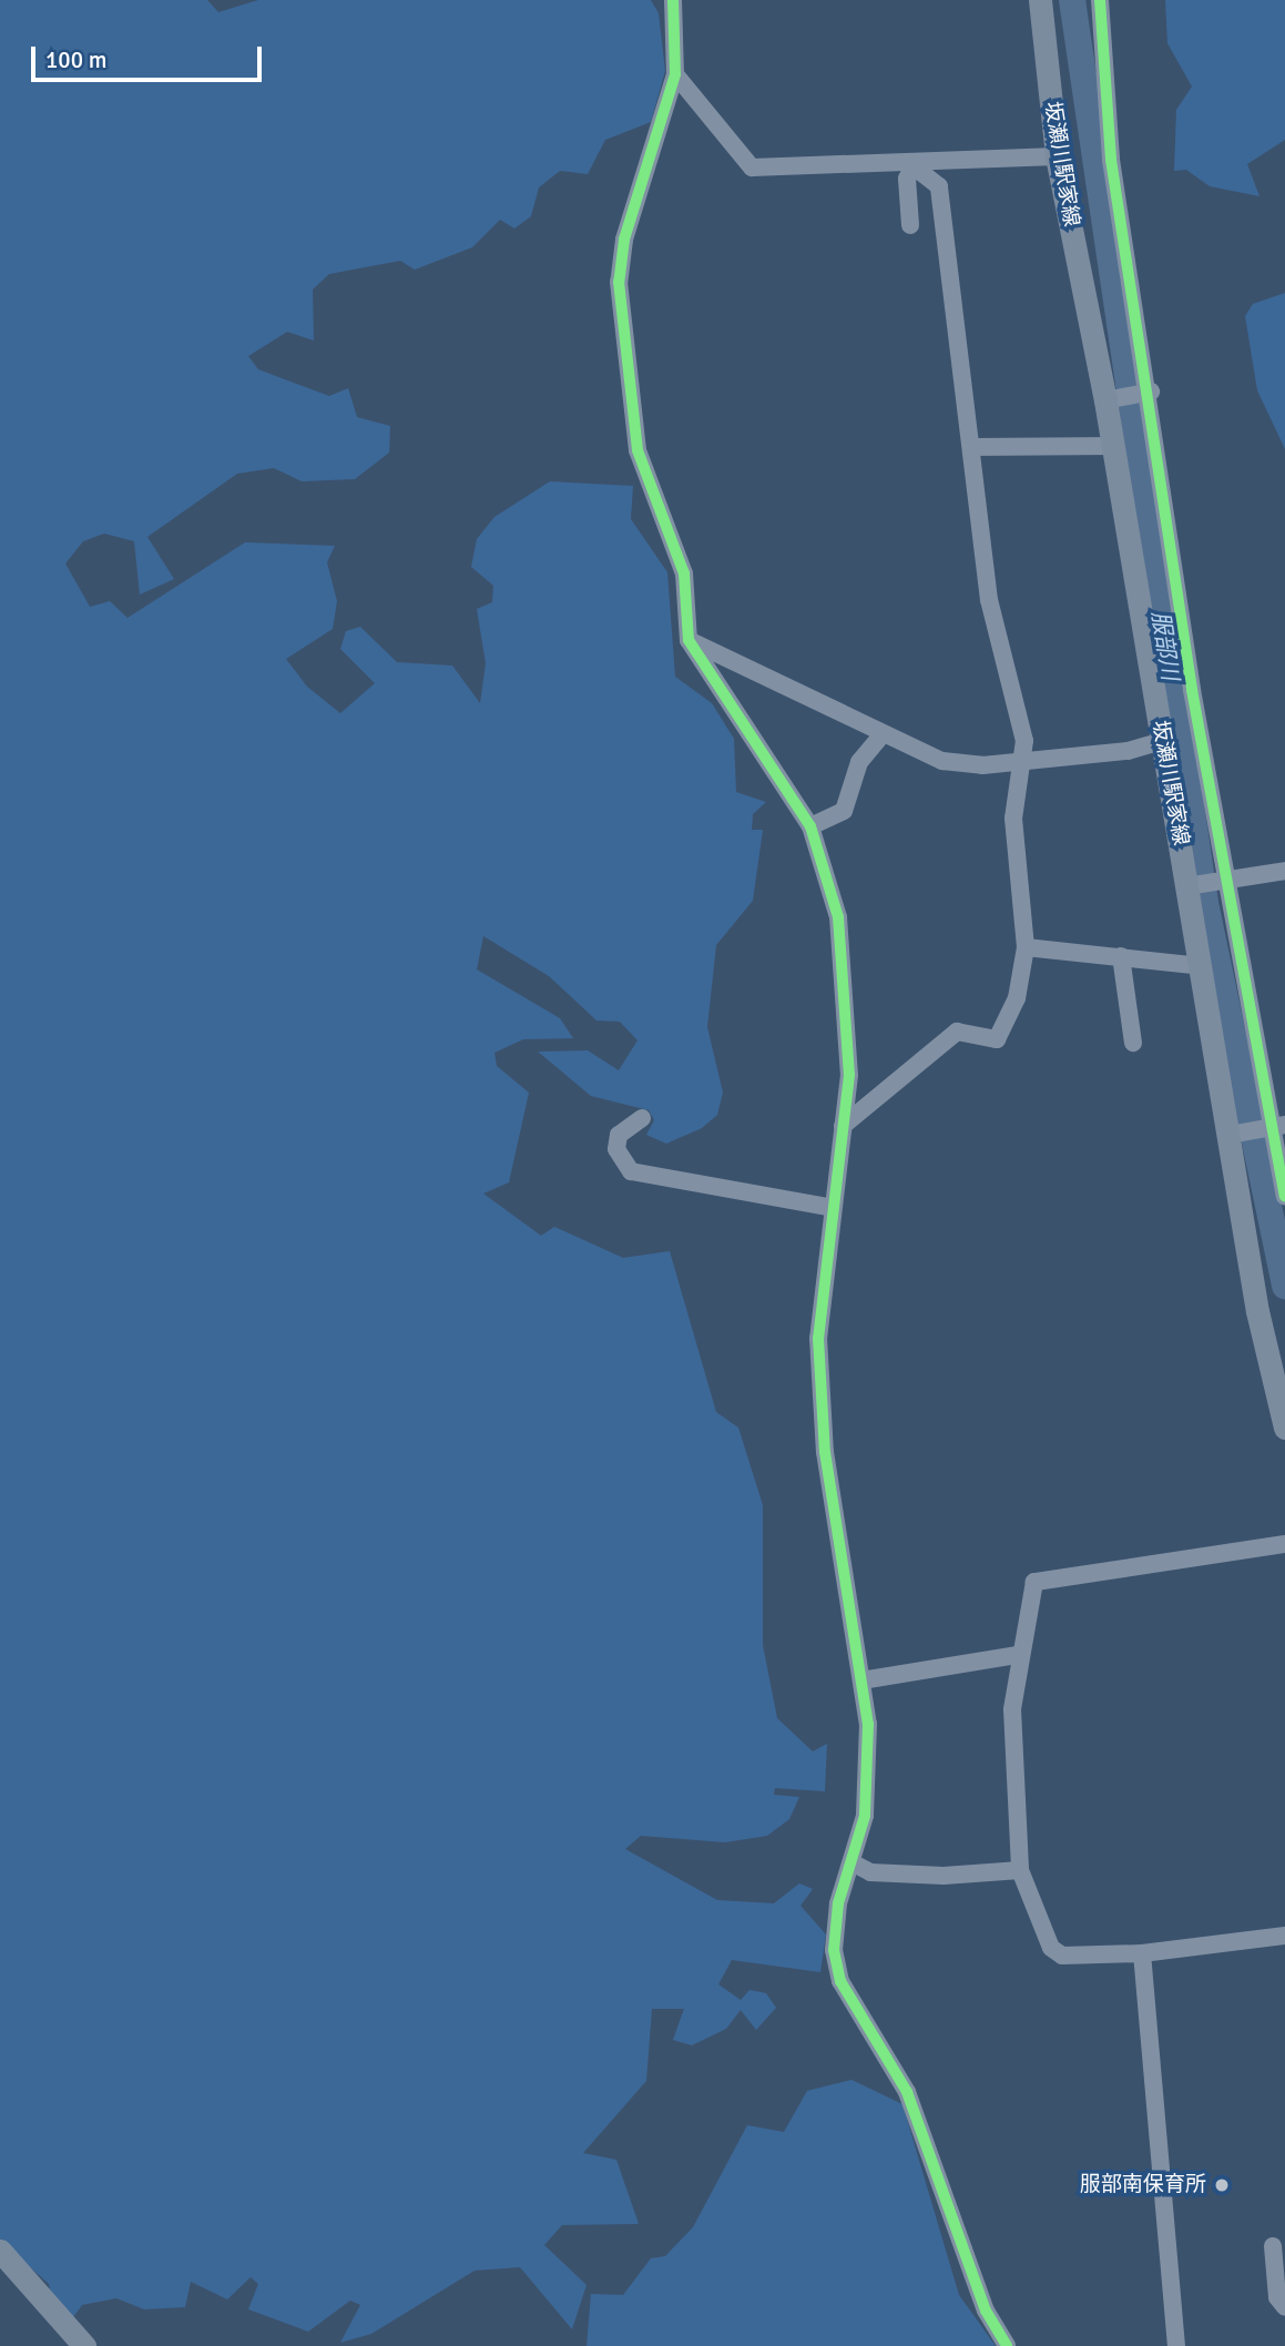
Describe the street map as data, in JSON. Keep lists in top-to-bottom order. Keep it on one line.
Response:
{"streets":{"main road":["坂瀬川駅家線"]},"water":["服部川"],"places":["服部南保育所"],"scale_bar":"100 m"}
